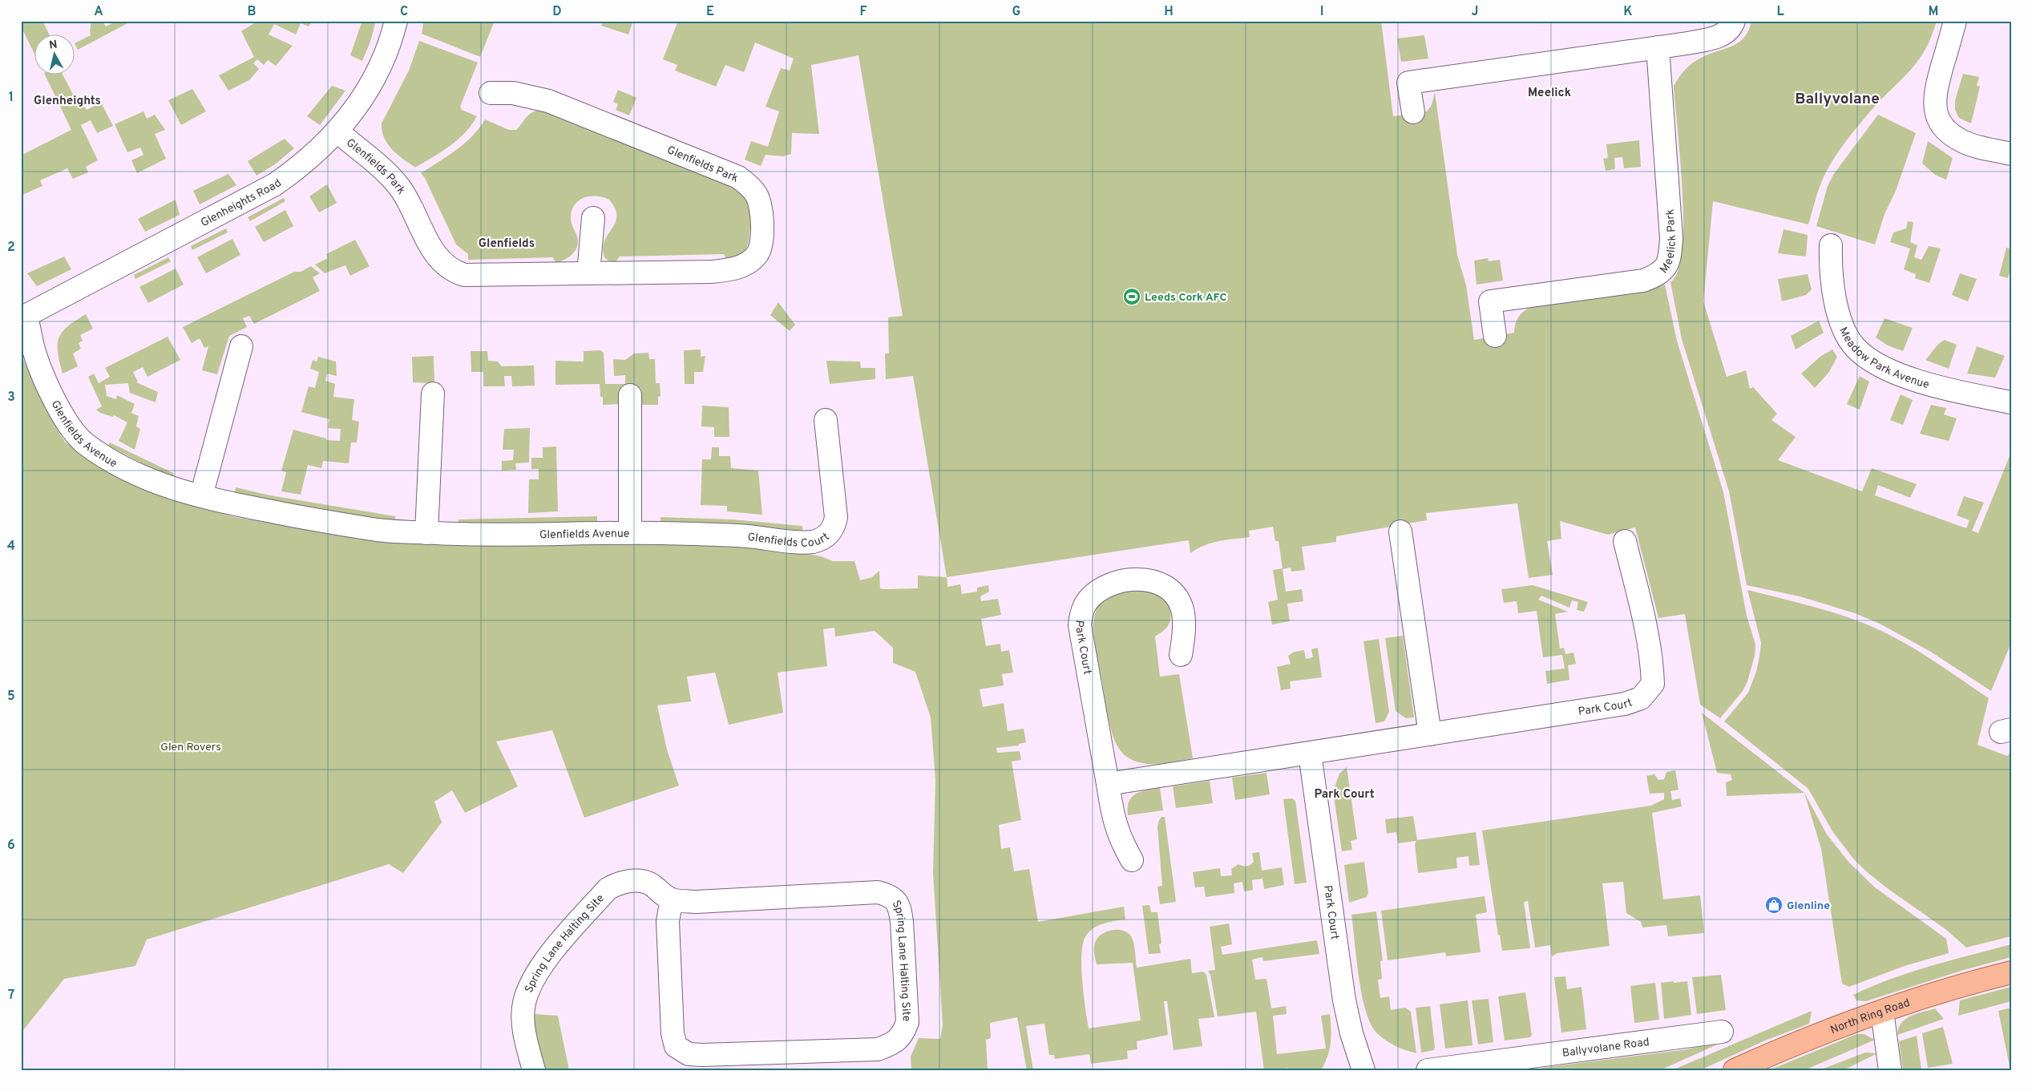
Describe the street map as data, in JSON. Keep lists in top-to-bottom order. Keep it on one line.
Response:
{"streets":{"main road":["North Ring Road"],"street":["Glenfields Park","Glenheights Road","Meelick Park","Meadow Park Avenue","Glenfields Avenue","Glenfields Court","Park Court","Spring Lane Halting Site","Ballyvolane Road"]},"crossings":[["Glenfields Park","Glenheights Road"],["Glenheights Road","Glenfields Avenue"],["Glenfields Avenue","Glenfields Court"]],"districts":["Meelick","Ballyvolane","Glenheights","Glenfields","Park Court"],"parks":["Glen Rovers"],"places":{"sports":["Leeds Cork AFC"],"shop":["Glenline"]},"north":"top","grid":{"columns":["A","B","C","D","E","F","G","H","I","J","K","L","M"],"rows":["1","2","3","4","5","6","7"]}}
